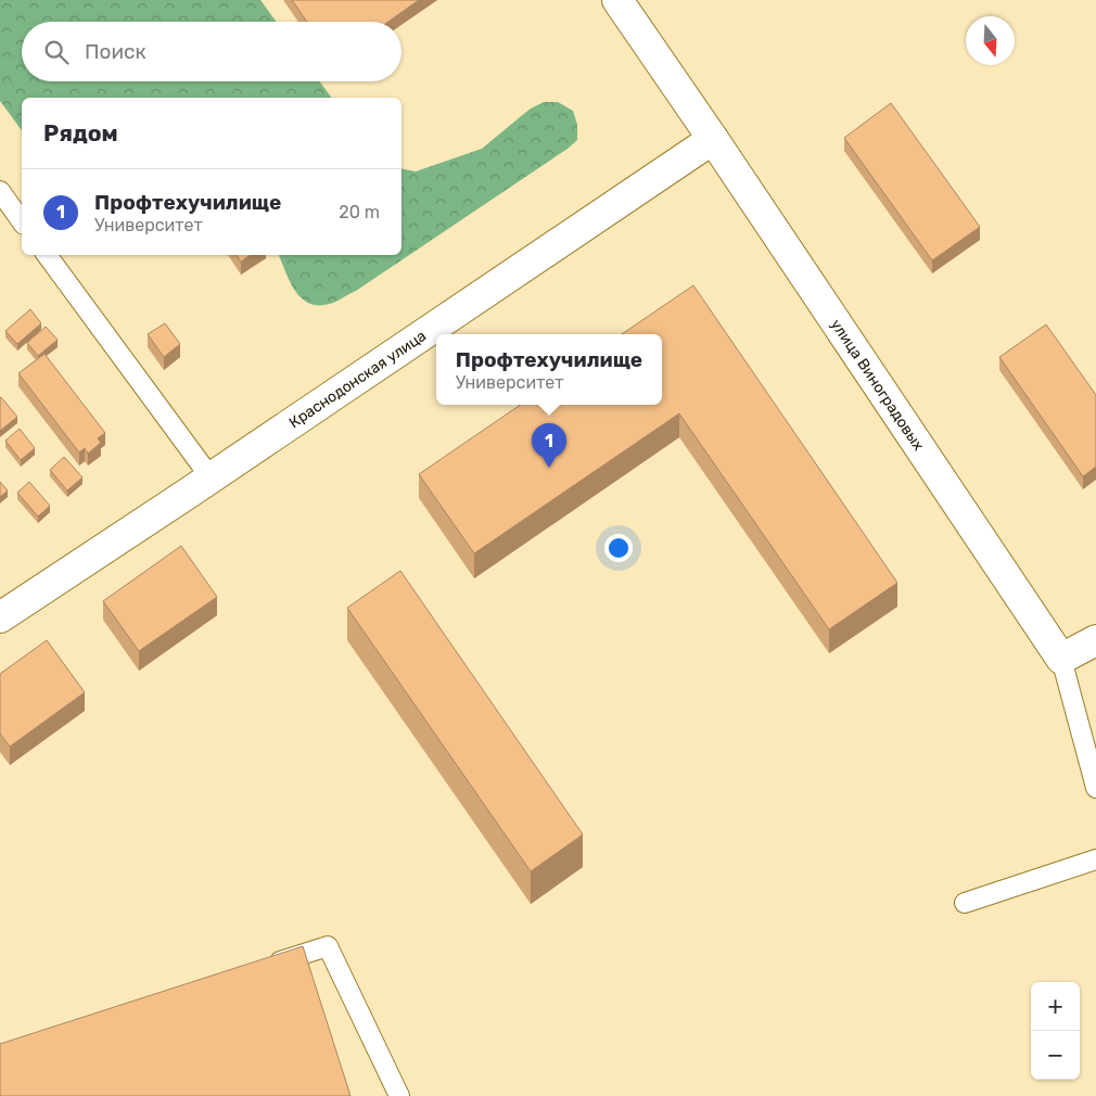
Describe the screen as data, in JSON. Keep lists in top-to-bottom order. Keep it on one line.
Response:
{"streets":{"street":["Краснодонская улица","улица Виноградовых"]},"crossings":[["Краснодонская улица","улица Виноградовых"]],"north":"bottom","page":{"search":"Поиск","heading":"Рядом","list":[{"mark":"1","name":"Профтехучилище","note":"Университет","value":"20 m"}],"popup":["Профтехучилище","Университет"],"pins":"1","map_buttons":["+","−"]}}
